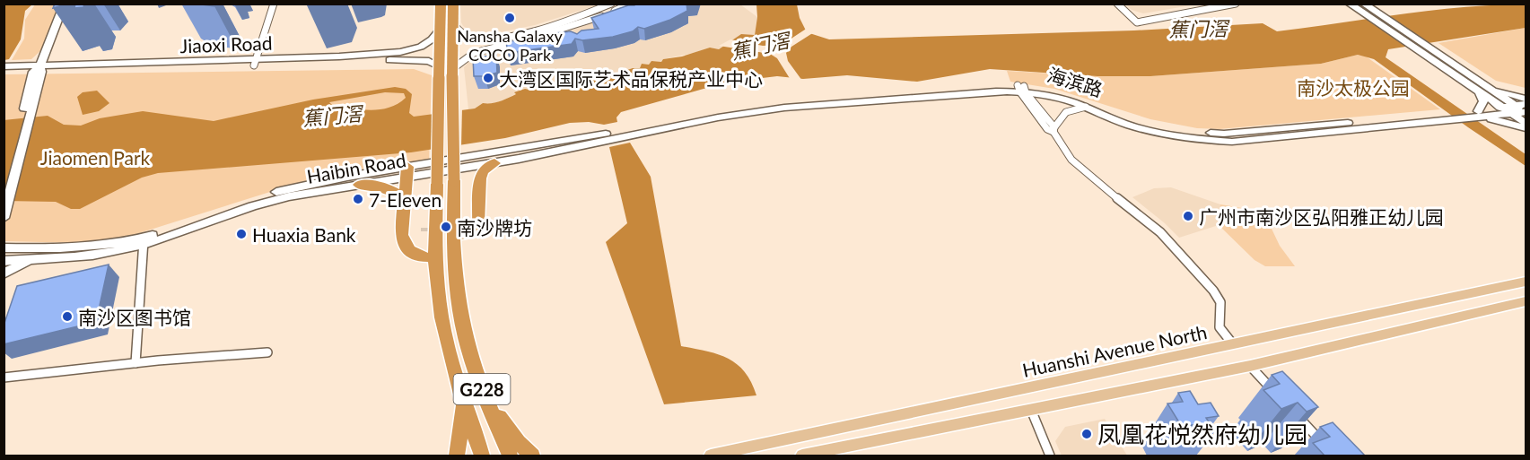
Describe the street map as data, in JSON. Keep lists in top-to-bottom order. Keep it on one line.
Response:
{"streets":{"highway":["G228"],"main road":["Huanshi Avenue North"],"street":["Jiaoxi Road","海滨路","Haibin Road"]},"crossings":[["海滨路","Haibin Road"]],"water":["蕉门滘"],"parks":["南沙太极公园","Jiaomen Park"],"places":["Nansha Galaxy COCO Park","大湾区国际艺术品保税产业中心","7-Eleven","广州市南沙区弘阳雅正幼儿园","南沙牌坊","Huaxia Bank","南沙区图书馆","凤凰花悦然府幼儿园"]}
